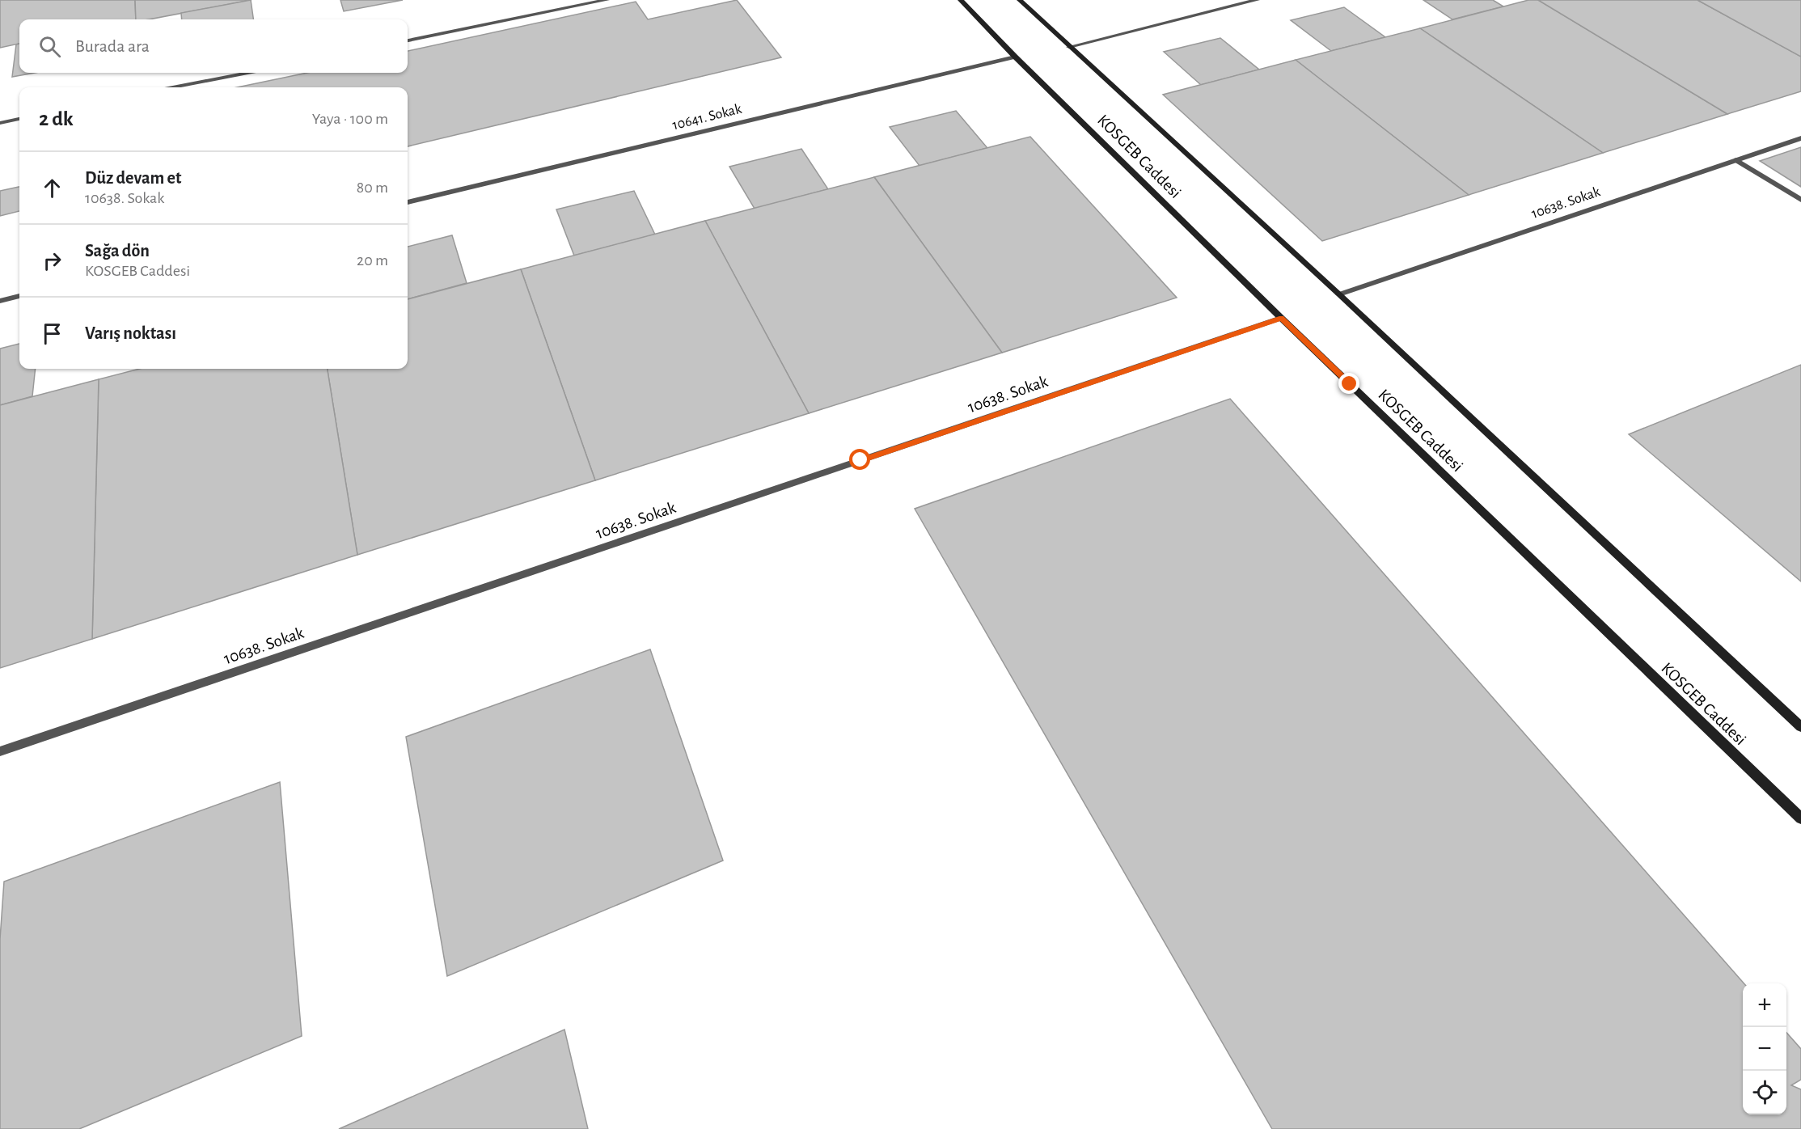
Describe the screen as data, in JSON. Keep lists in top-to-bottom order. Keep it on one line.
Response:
{"streets":{"main road":["KOSGEB Caddesi"],"street":["10641. Sokak","10638. Sokak"]},"crossings":[["10641. Sokak","KOSGEB Caddesi"],["KOSGEB Caddesi","10638. Sokak"]],"page":{"search":"Burada ara","heading":["2 dk","Yaya · 100 m"],"list":[["Düz devam et","10638. Sokak","80 m"],["Sağa dön","KOSGEB Caddesi","20 m"],"Varış noktası"],"map_buttons":["+","−"]}}
